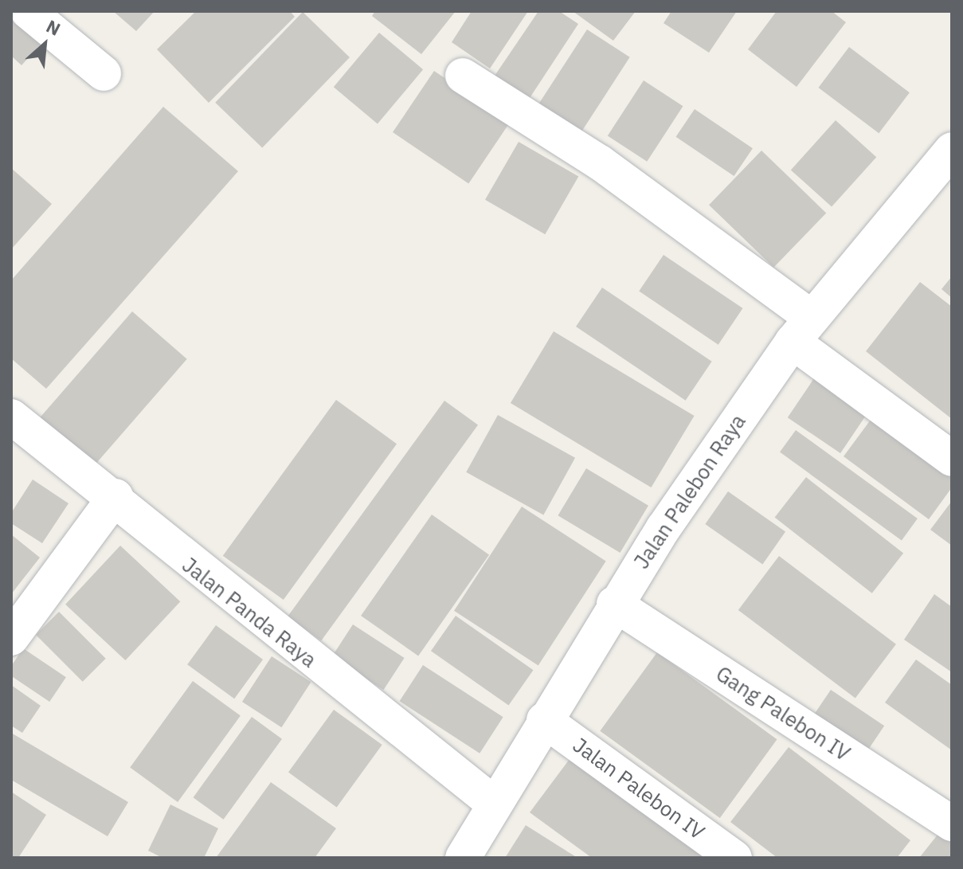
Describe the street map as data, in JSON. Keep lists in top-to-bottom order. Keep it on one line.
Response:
{"streets":{"street":["Jalan Palebon Raya","Jalan Panda Raya","Gang Palebon IV","Jalan Palebon IV"]},"crossings":[["Jalan Palebon Raya","Jalan Panda Raya"],["Jalan Palebon Raya","Gang Palebon IV"],["Jalan Palebon Raya","Jalan Palebon IV"]],"north":"top right"}
